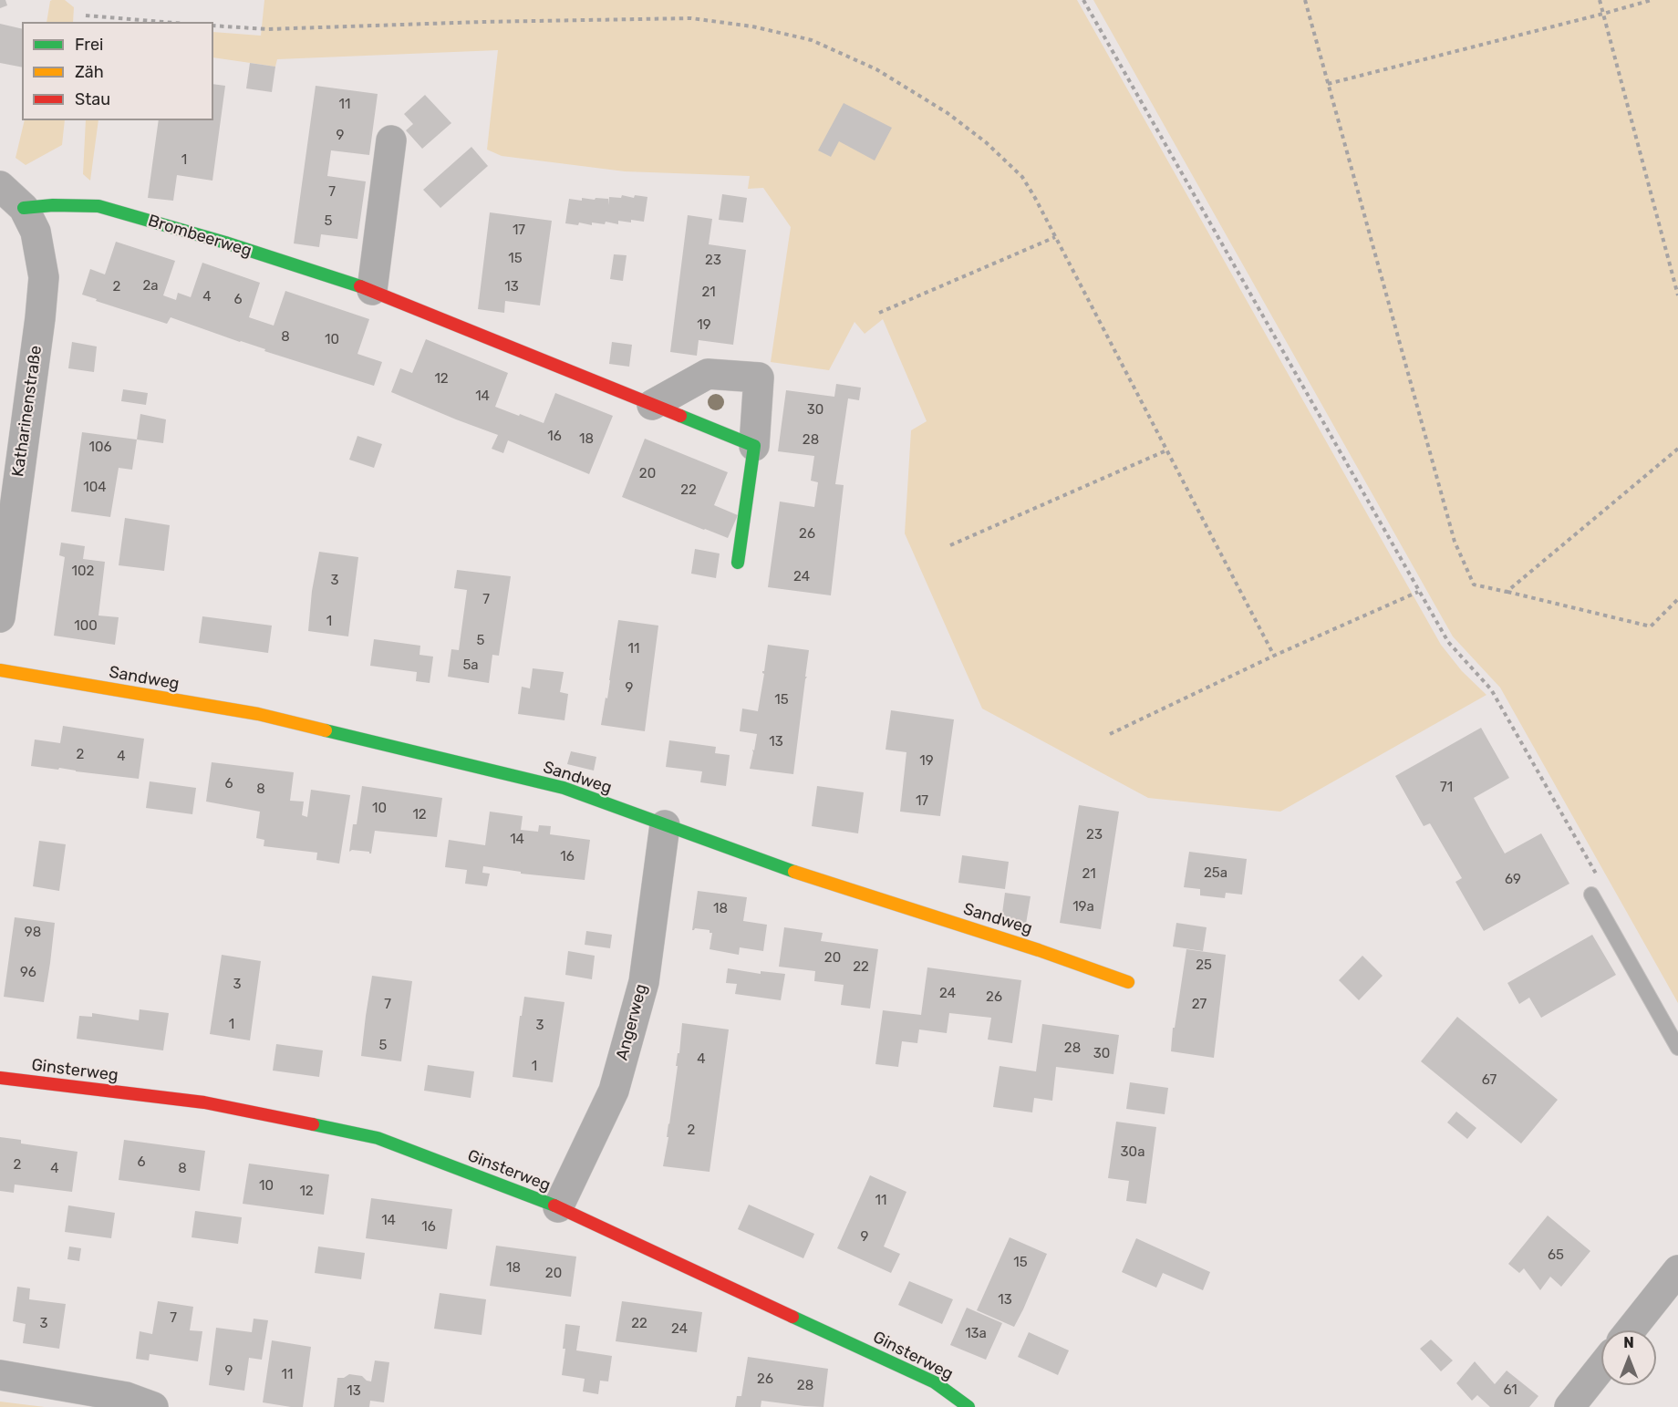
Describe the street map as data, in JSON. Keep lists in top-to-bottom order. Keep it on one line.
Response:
{"streets":{"street":["Brombeerweg","Katharinenstraße","Sandweg","Angerweg","Ginsterweg"]},"crossings":[["Brombeerweg","Katharinenstraße"],["Sandweg","Angerweg"],["Angerweg","Ginsterweg"]],"house_numbers":["11","9","1","7","5","17","15","23","2a","2","13","21","4","6","19","8","10","12","14","30","16","18","28","106","20","104","22","26","102","24","3","7","1","100","5","11","5a","9","15","13","2","4","19","6","71","8","17","10","12","23","14","16","25a","21","69","19a","18","98","20","25","22","96","3","24","26","7","27","1","3","5","28","30","4","1","67","2","30a","6","2","4","8","10","12","11","14","16","9","65","15","18","20","13","7","3","22","24","13a","9","11","26","28","61","13"],"legend":["Frei","Zäh","Stau"],"north":"top"}
